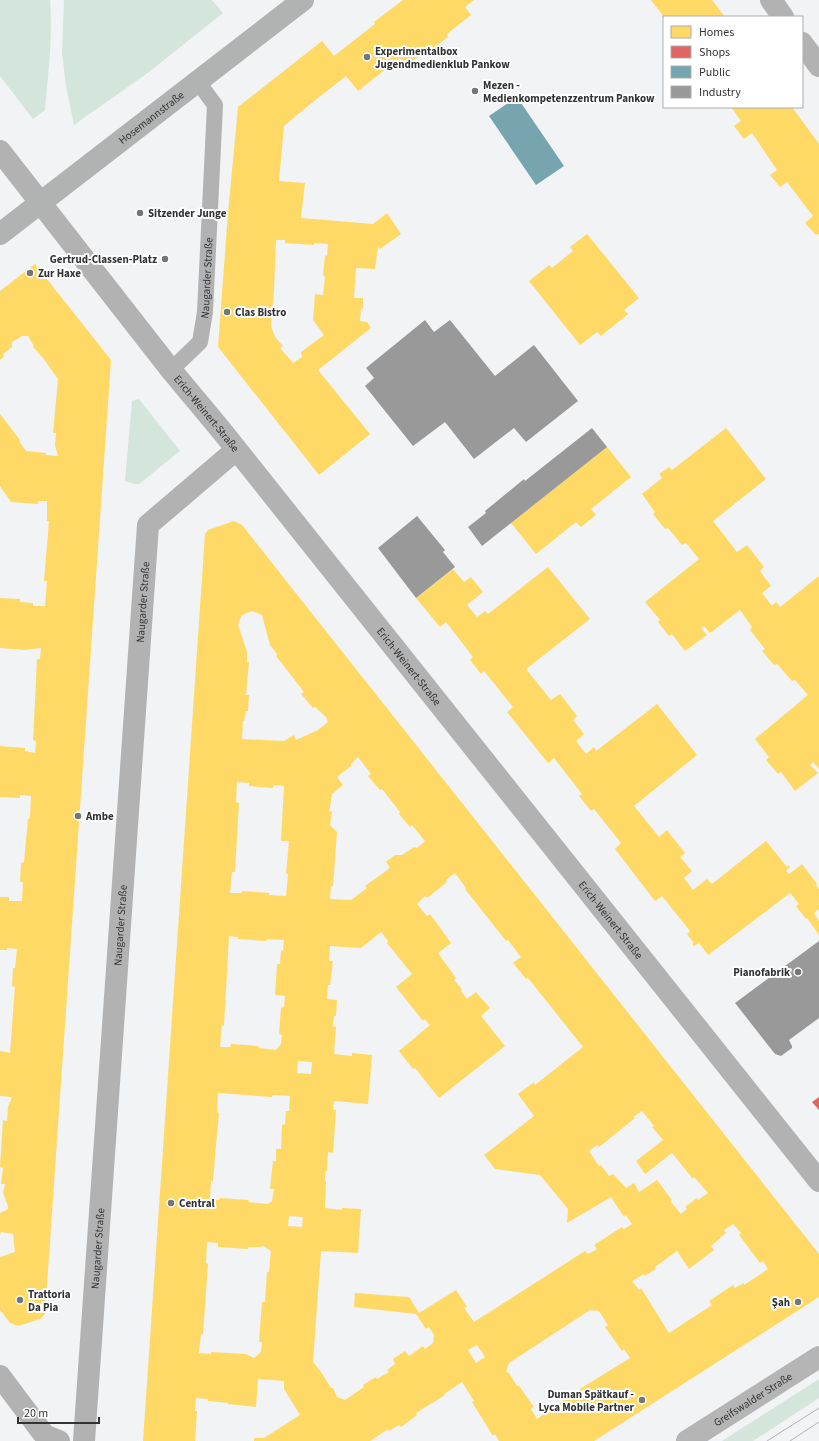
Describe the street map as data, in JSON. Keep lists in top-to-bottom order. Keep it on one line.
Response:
{"streets":{"main road":["Greifswalder Straße"],"street":["Hosemannstraße","Naugarder Straße","Erich-Weinert-Straße"]},"crossings":[["Hosemannstraße","Naugarder Straße"],["Hosemannstraße","Erich-Weinert-Straße"],["Naugarder Straße","Erich-Weinert-Straße"]],"places":["Experimentalbox Jugendmedienklub Pankow","Mezen - Medienkompetenzzentrum Pankow","Sitzender Junge","Gertrud-Classen-Platz","Zur Haxe","Clas Bistro","Ambe","Pianofabrik","Central","Trattoria Da Pia","Şah","Duman Spätkauf - Lyca Mobile Partner"],"legend":["Homes","Shops","Public","Industry"],"scale_bar":"20 m"}
